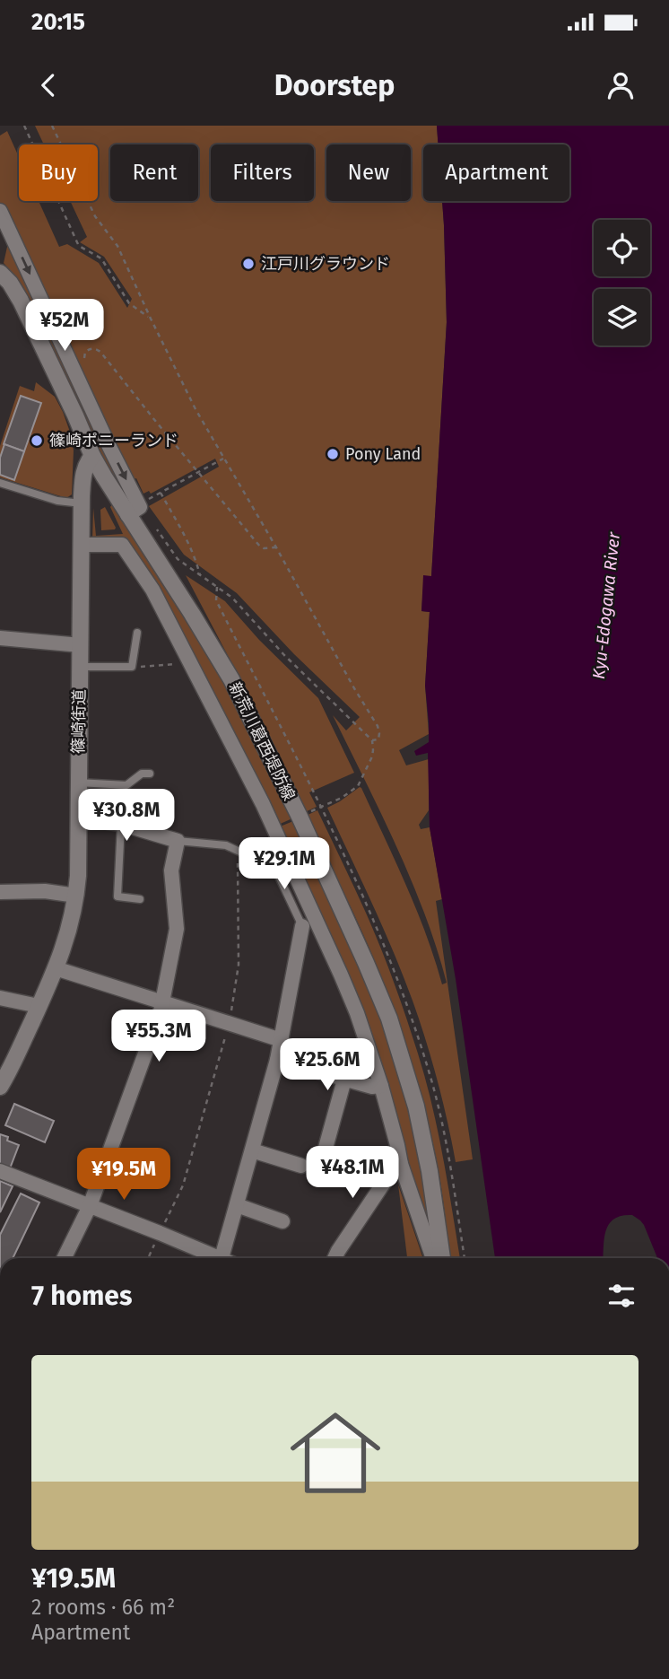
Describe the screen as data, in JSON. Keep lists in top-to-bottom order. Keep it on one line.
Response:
{"streets":{"main road":["篠崎街道","新荒川葛西堤防線"]},"crossings":[["篠崎街道","新荒川葛西堤防線"]],"water":["Kyu-Edogawa River"],"places":["江戸川グラウンド","篠崎ポニーランド","Pony Land"],"page":{"status":"20:15","header":"Doorstep","chip":["Buy","Rent","Filters","New","Apartment"],"price":["¥52M","¥30.8M","¥29.1M","¥55.3M","¥25.6M","¥48.1M","¥19.5M"],"heading":"7 homes","list":[{"name":"¥19.5M","note":"2 rooms · 66 m² · Apartment"}]}}
